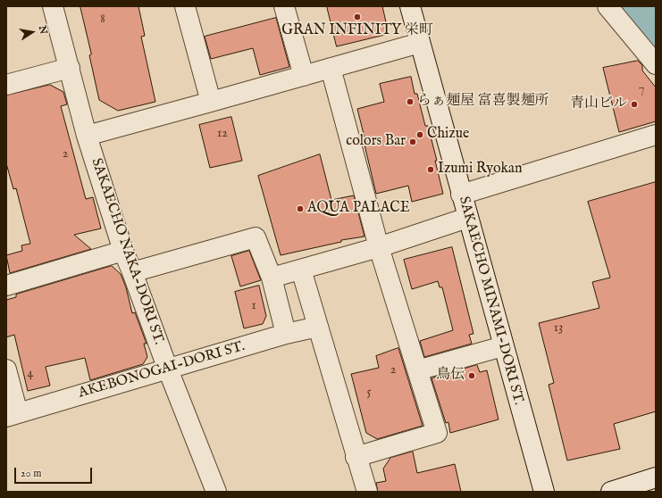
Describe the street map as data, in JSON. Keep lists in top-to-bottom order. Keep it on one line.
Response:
{"streets":{"street":["SAKAECHO NAKA-DORI ST.","SAKAECHO MINAMI-DORI ST.","AKEBONOGAI-DORI ST."]},"crossings":[["SAKAECHO NAKA-DORI ST.","AKEBONOGAI-DORI ST."]],"places":["GRAN INFINITY 栄町","らぁ麺屋 富喜製麺所","青山ビル","Chizue","colors Bar","Izumi Ryokan","AQUA PALACE","鳥伝"],"house_numbers":["8","7","12","2","1","13","2","4","5"],"scale_bar":"20 m","north":"right"}
